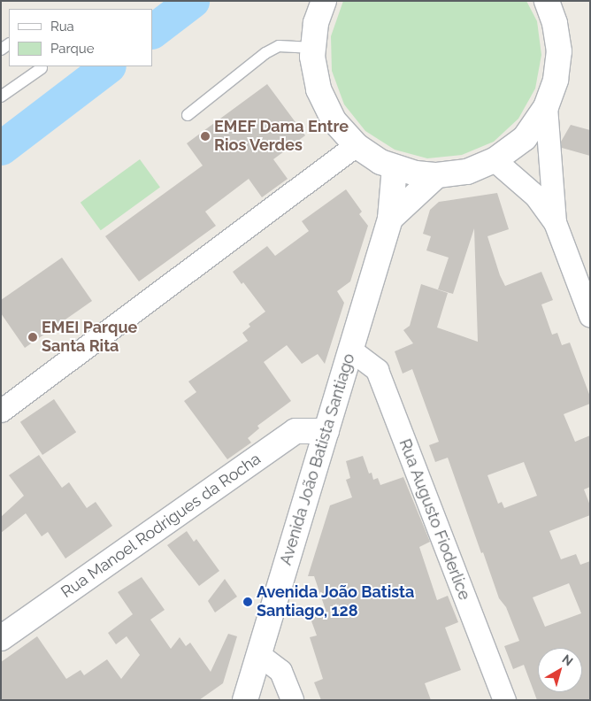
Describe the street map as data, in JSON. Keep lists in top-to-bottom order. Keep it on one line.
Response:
{"streets":{"street":["Avenida João Batista Santiago","Rua Augusto Fioderlice","Rua Manoel Rodrigues da Rocha"]},"crossings":[["Avenida João Batista Santiago","Rua Augusto Fioderlice"],["Avenida João Batista Santiago","Rua Manoel Rodrigues da Rocha"]],"places":["EMEF Dama Entre Rios Verdes","EMEI Parque Santa Rita","Avenida João Batista Santiago, 128"],"legend":["Rua","Parque"],"north":"top right"}
